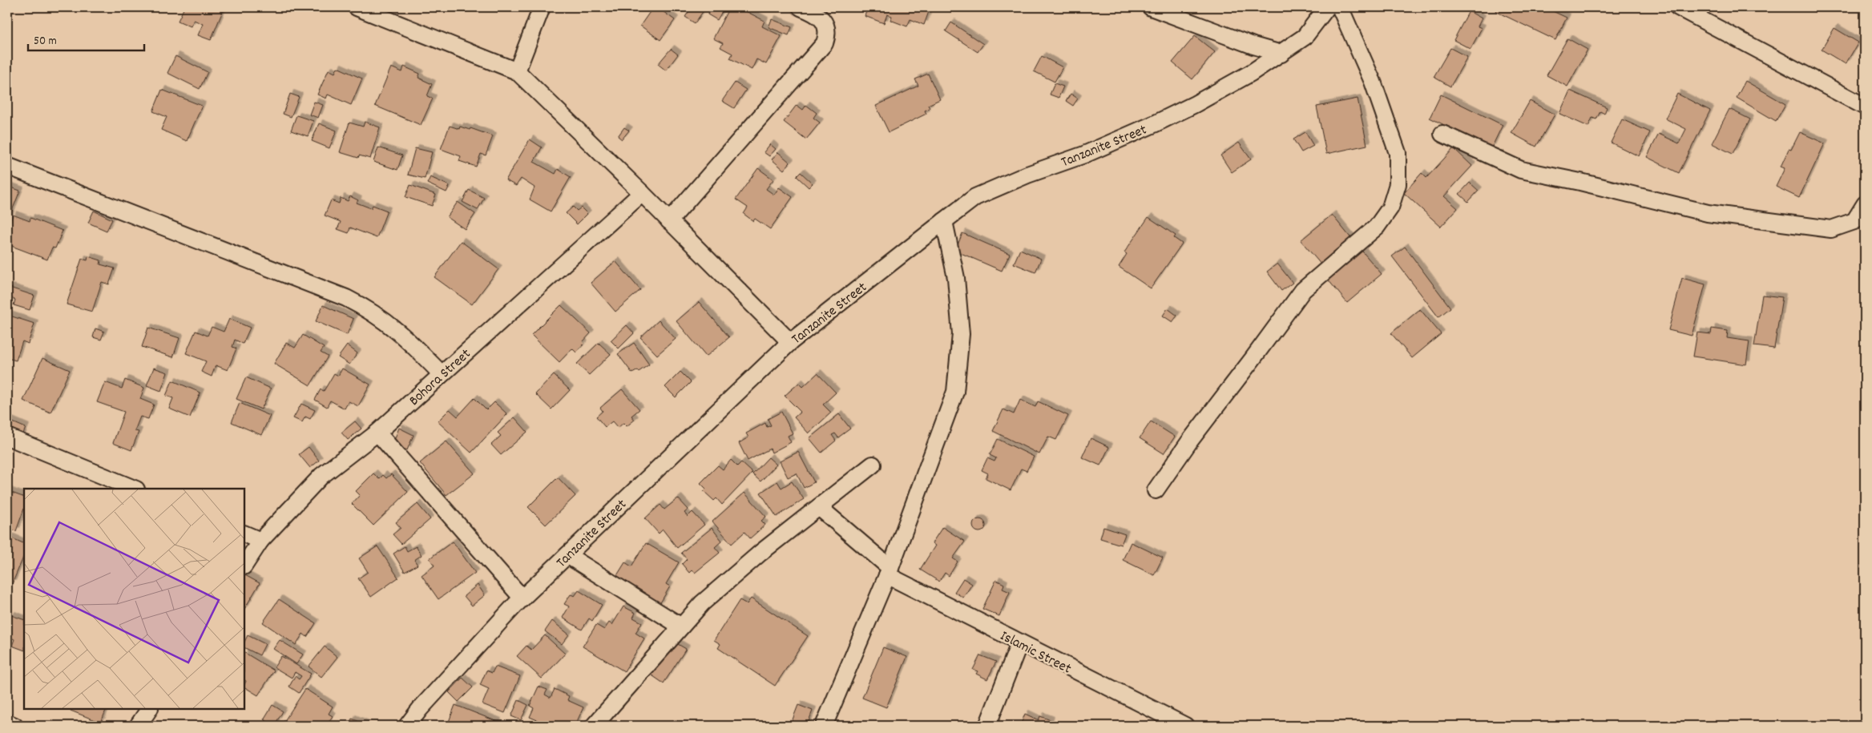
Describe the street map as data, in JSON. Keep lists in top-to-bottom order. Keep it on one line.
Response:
{"streets":{"street":["Tanzanite Street","Bohora Street","Islamic Street"]},"scale_bar":"50 m"}
